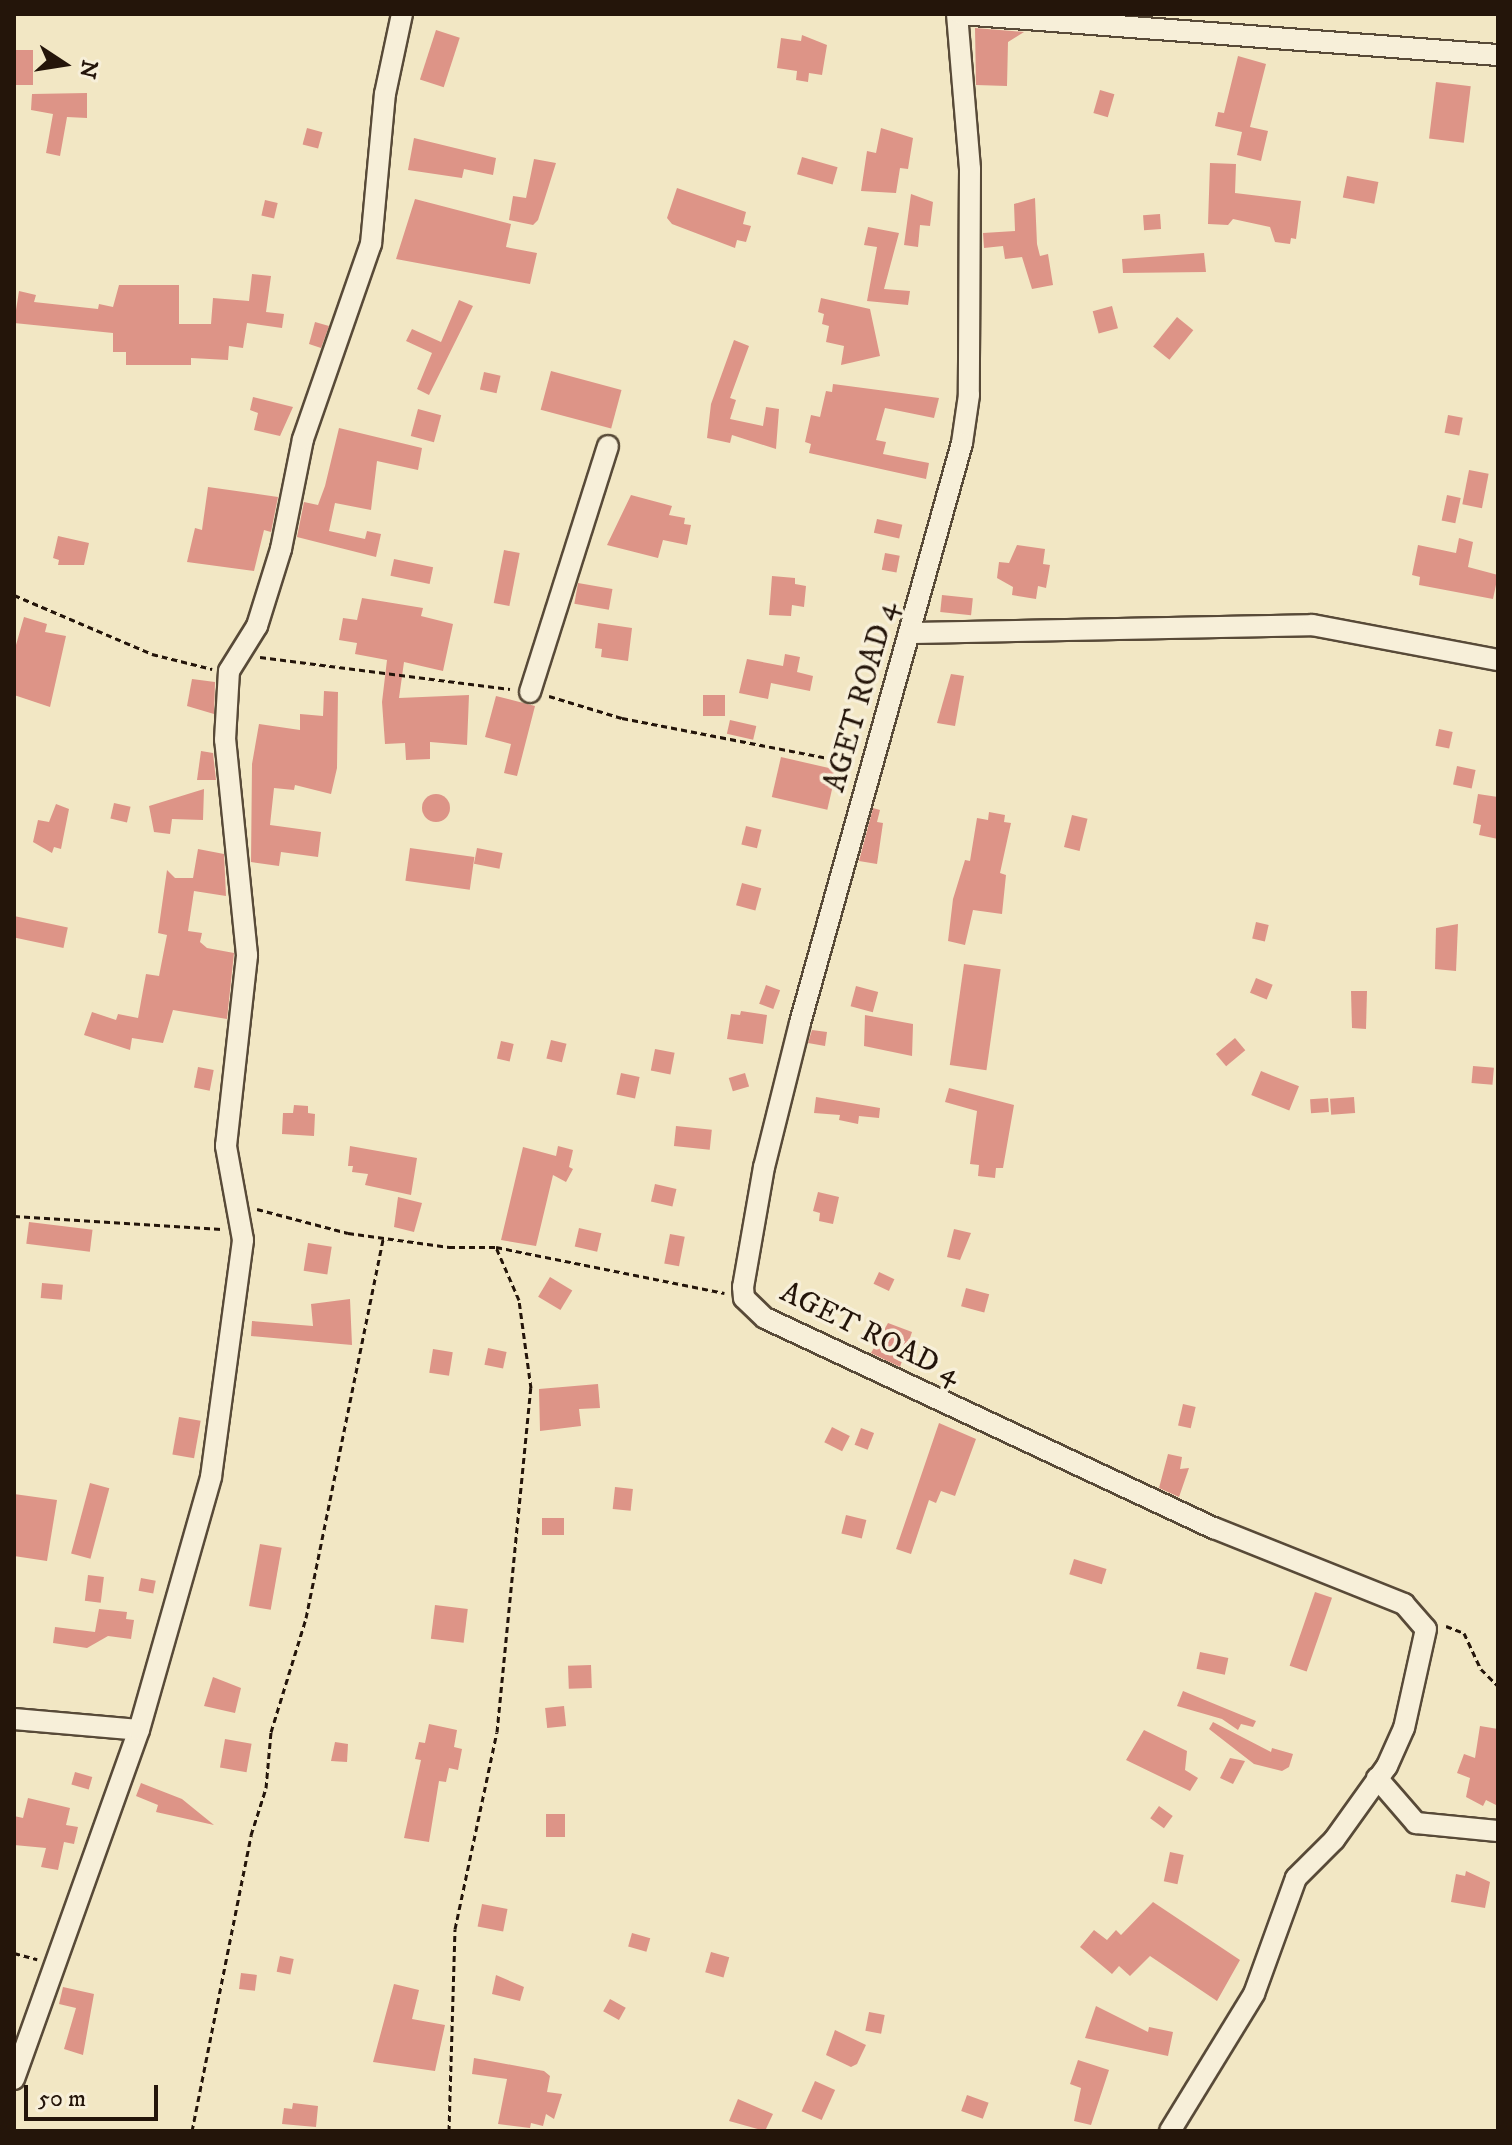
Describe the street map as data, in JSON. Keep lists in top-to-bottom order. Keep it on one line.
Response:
{"streets":{"street":["AGET ROAD 4"]},"scale_bar":"50 m","north":"right"}
